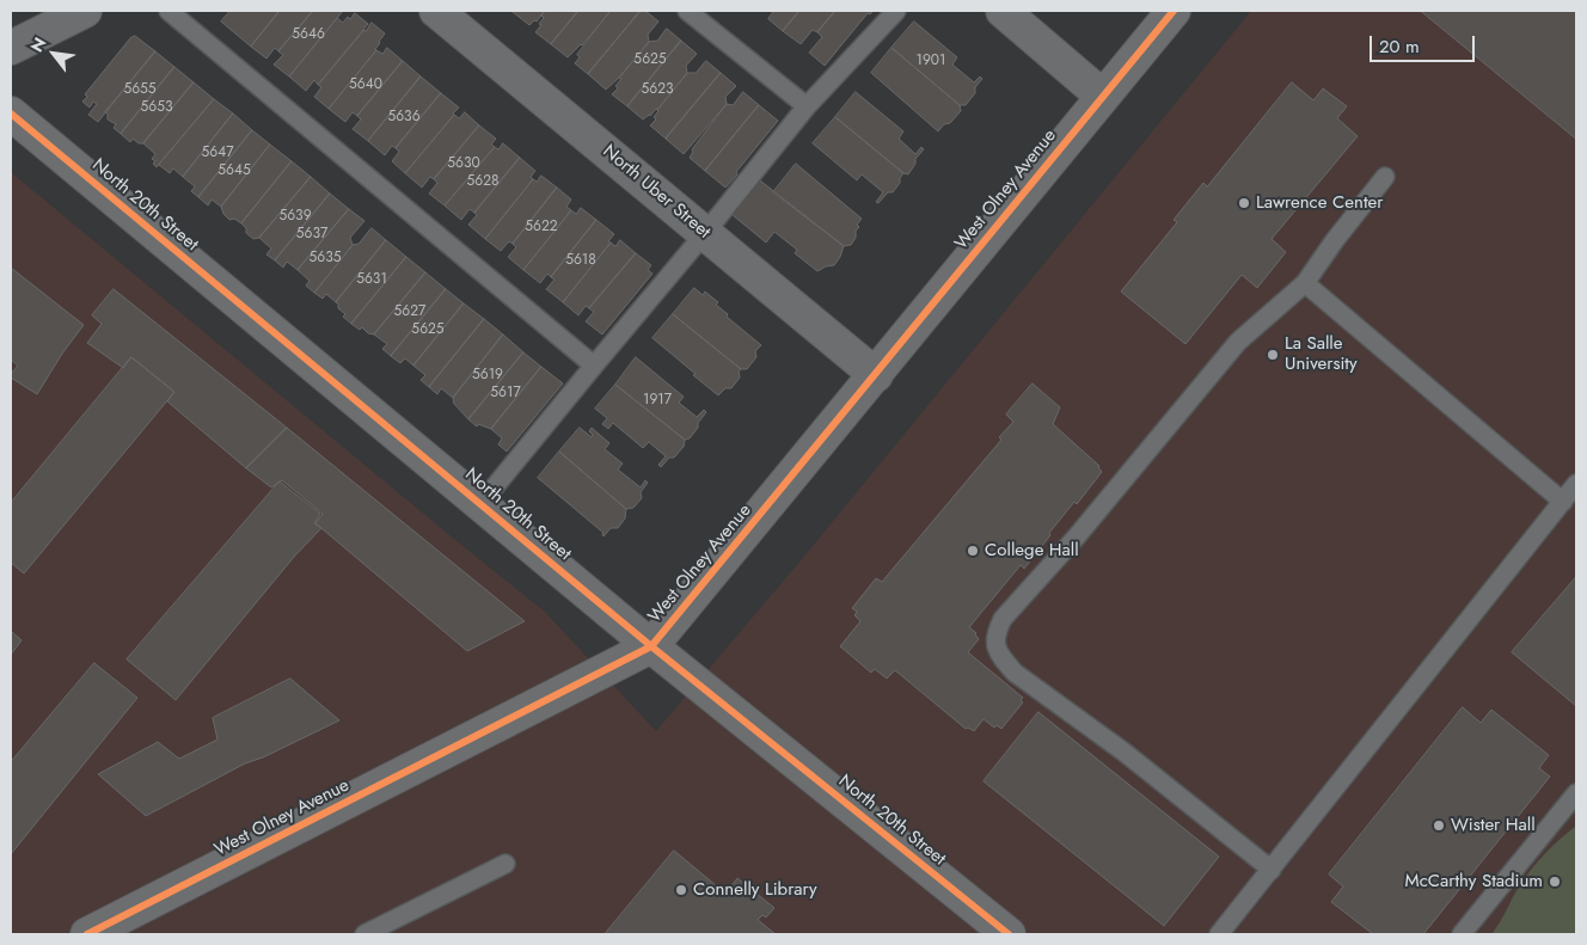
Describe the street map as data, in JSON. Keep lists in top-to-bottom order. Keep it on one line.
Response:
{"streets":{"street":["West Olney Avenue","North Uber Street","North 20th Street"]},"crossings":[["West Olney Avenue","North Uber Street"],["West Olney Avenue","North 20th Street"]],"places":["Lawrence Center","La Salle University","College Hall","Wister Hall","McCarthy Stadium","Connelly Library"],"house_numbers":["5646","5625","1901","5640","5655","5623","5653","5636","5647","5630","5645","5628","5639","5622","5637","5635","5618","5631","5627","5625","5619","5617","1917"],"scale_bar":"20 m","north":"top left"}
